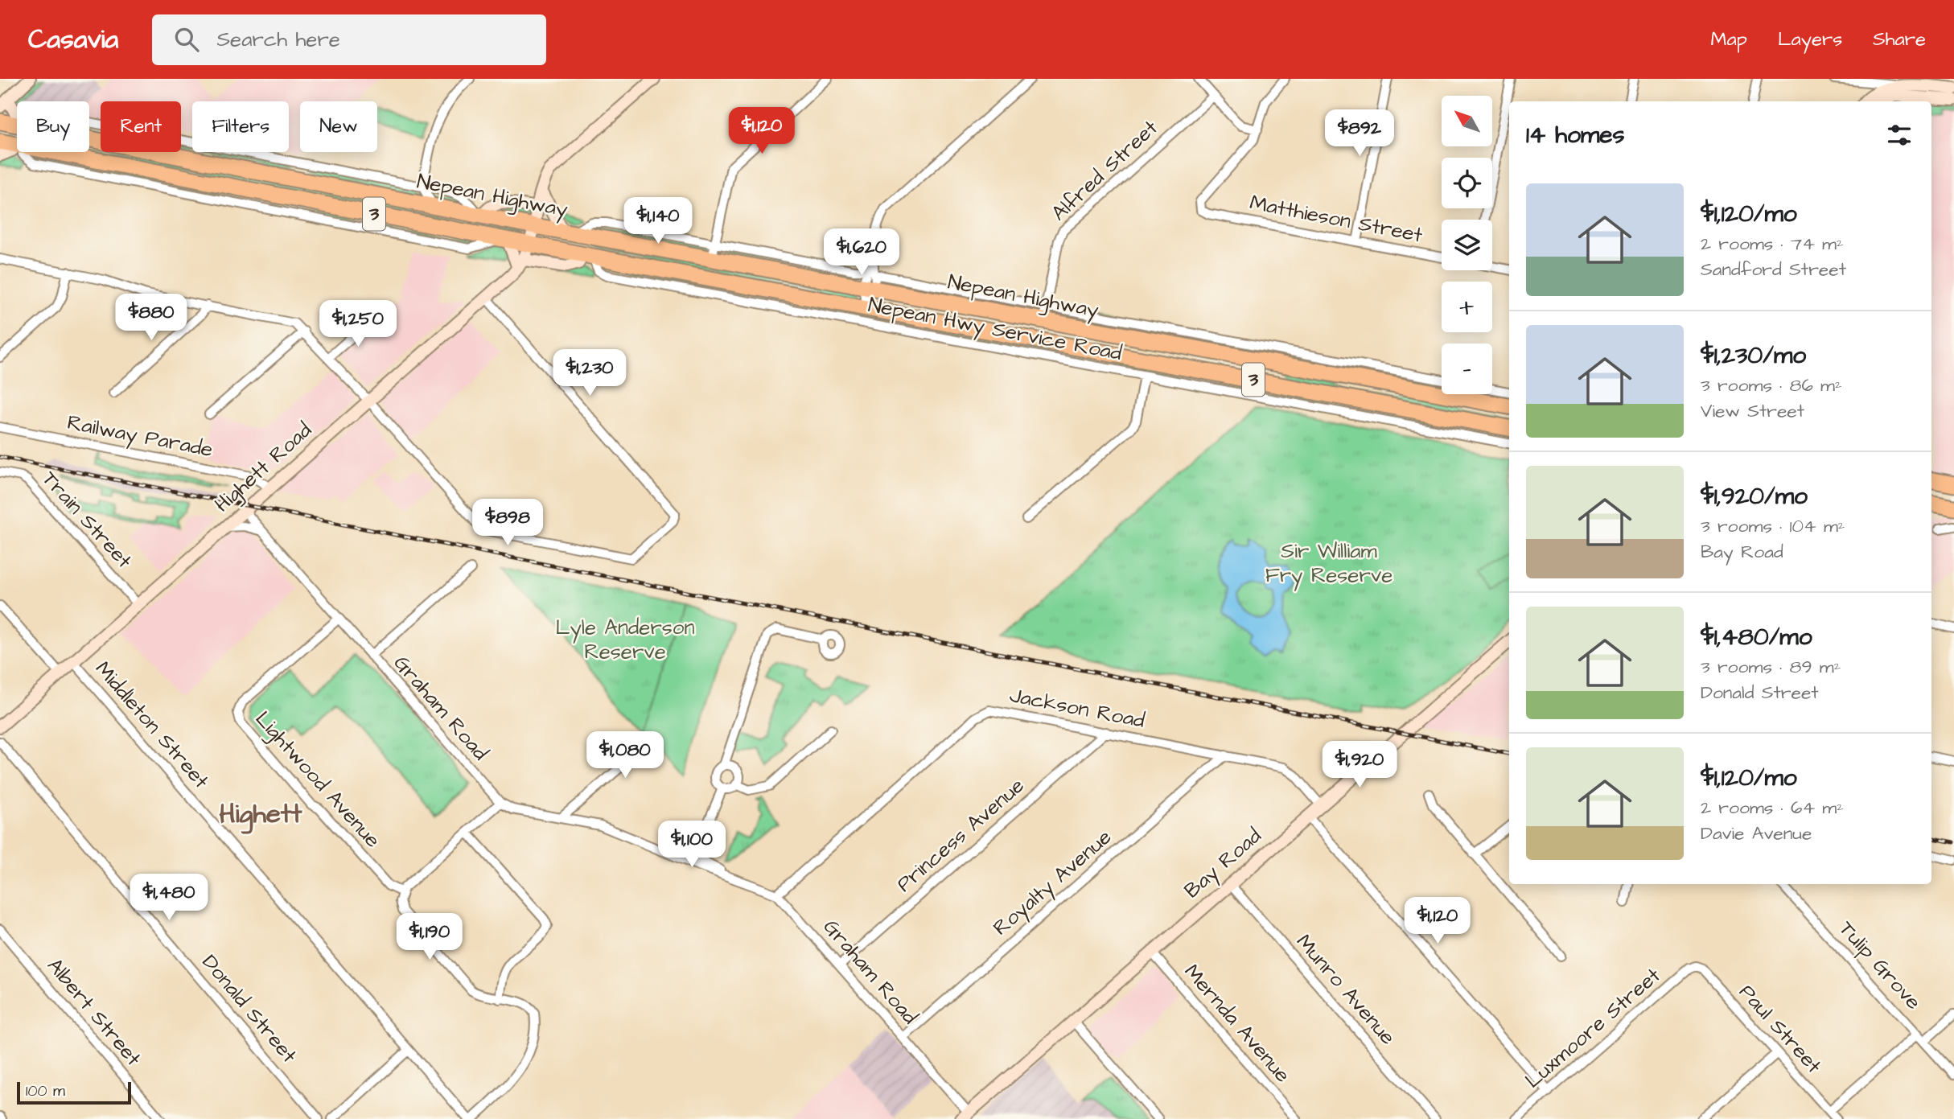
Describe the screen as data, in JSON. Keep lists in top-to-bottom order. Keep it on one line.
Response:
{"streets":{"highway":["Nepean Highway","3"],"street":["Alfred Street","Matthieson Street","Nepean Hwy Service Road","Railway Parade","Highett Road","Train Street","Graham Road","Jackson Road","Middleton Street","Lightwood Avenue","Princess Avenue","Bay Road","Royalty Avenue","Tulip Grove","Munro Avenue","Donald Street","Albert Street","Mernda Avenue","Luxmoore Street","Paul Street"]},"crossings":[["Alfred Street","Nepean Highway"],["Alfred Street","Nepean Hwy Service Road"],["Nepean Highway","Nepean Hwy Service Road"],["Nepean Highway","Highett Road"],["Railway Parade","Highett Road"],["Highett Road","Train Street"],["Highett Road","Graham Road"],["Highett Road","Middleton Street"],["Graham Road","Jackson Road"],["Graham Road","Lightwood Avenue"],["Graham Road","Princess Avenue"],["Graham Road","Bay Road"],["Graham Road","Royalty Avenue"],["Jackson Road","Princess Avenue"],["Jackson Road","Bay Road"],["Jackson Road","Royalty Avenue"],["Bay Road","Munro Avenue"],["Bay Road","Mernda Avenue"],["Luxmoore Street","Paul Street"]],"districts":["Highett"],"parks":["Sir William Fry Reserve","Lyle Anderson Reserve"],"scale_bar":"100 m","north":"top left","page":{"header":"Casavia","search":"Search here","nav":["Map","Layers","Share"],"map_buttons":["+","−"],"chip":["Buy","Rent","Filters","New"],"heading":"14 homes","price":["$1,120","$892","$1,140","$1,620","$880","$1,250","$1,230","$898","$1,080","$1,920","$1,100","$1,480","$1,120","$1,190"],"list":[{"name":"$1,120/mo","note":"2 rooms · 74 m² · Sandford Street"},{"name":"$1,230/mo","note":"3 rooms · 86 m² · View Street"},{"name":"$1,920/mo","note":"3 rooms · 104 m² · Bay Road"},{"name":"$1,480/mo","note":"3 rooms · 89 m² · Donald Street"},{"name":"$1,120/mo","note":"2 rooms · 64 m² · Davie Avenue"}],"scale":"100 m"}}
